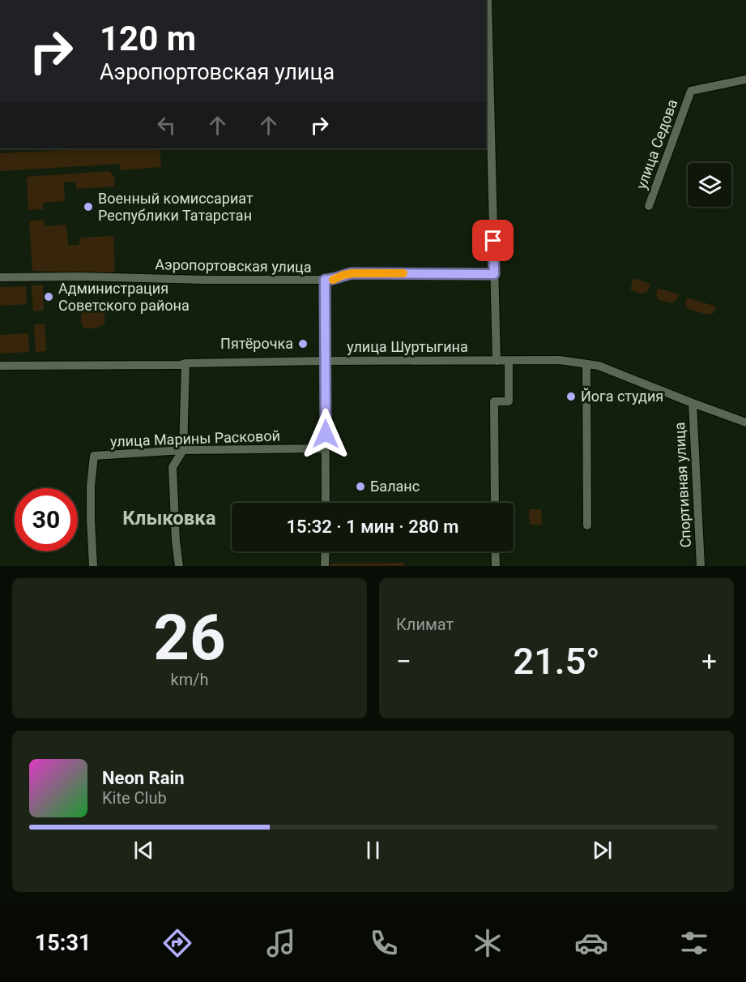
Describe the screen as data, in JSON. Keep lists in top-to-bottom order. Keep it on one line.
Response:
{"streets":{"street":["улица Седова","Аэропортовская улица","улица Шуртыгина","улица Марины Расковой","Спортивная улица"]},"crossings":[["улица Шуртыгина","Спортивная улица"]],"districts":["Клыковка"],"places":["Военный комиссариат Республики Татарстан","Администрация Советского района","Пятёрочка","Йога студия","Баланс"],"page":{"turn":["120 m","Аэропортовская улица"],"limit":"30","trip":"15:32 · 1 мин · 280 m","tile":[["26","km/h"],"Климат"],"heat":["−","21.5°","+"],"song":["Neon Rain","Kite Club"],"tabs":"15:31"}}
